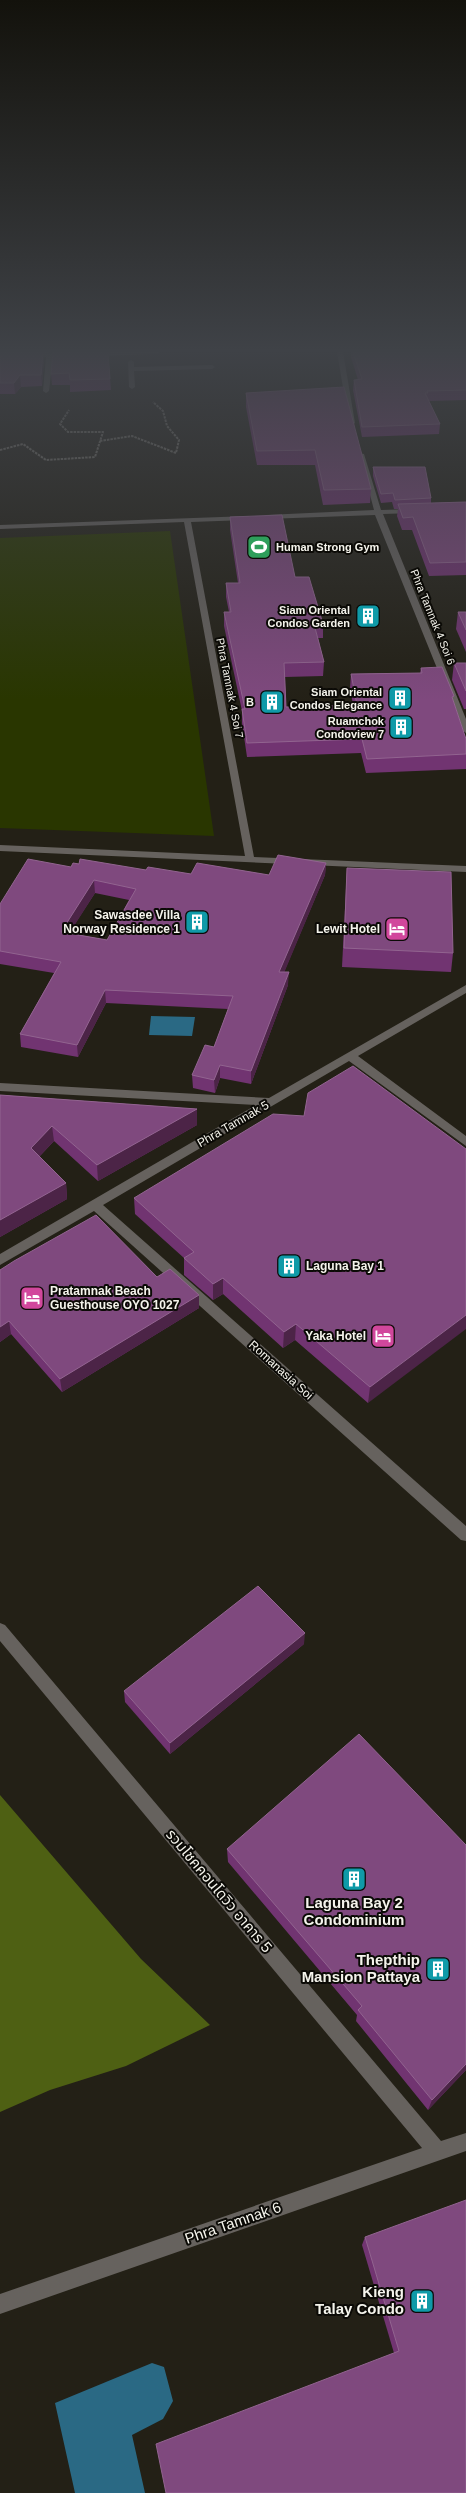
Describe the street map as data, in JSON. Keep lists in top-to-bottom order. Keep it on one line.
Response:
{"streets":{"street":["Phra Tamnak 4 Soi 6","Phra Tamnak 4 Soi 7","Phra Tamnak 5","Romanasia Soi","รวมโชคคอนโดวิว อาคาร 5","Phra Tamnak 6"]},"crossings":[["Phra Tamnak 5","Romanasia Soi"],["รวมโชคคอนโดวิว อาคาร 5","Phra Tamnak 6"]],"places":{"sports":["Human Strong Gym"],"building":["Siam Oriental Condos Garden","Siam Oriental Condos Elegance","B","Ruamchok Condoview 7","Sawasdee Villa Norway Residence 1","Laguna Bay 1","Laguna Bay 2 Condominium","Thepthip Mansion Pattaya","Kieng Talay Condo"],"hotel":["Lewit Hotel","Pratamnak Beach Guesthouse OYO 1027","Yaka Hotel"]}}
